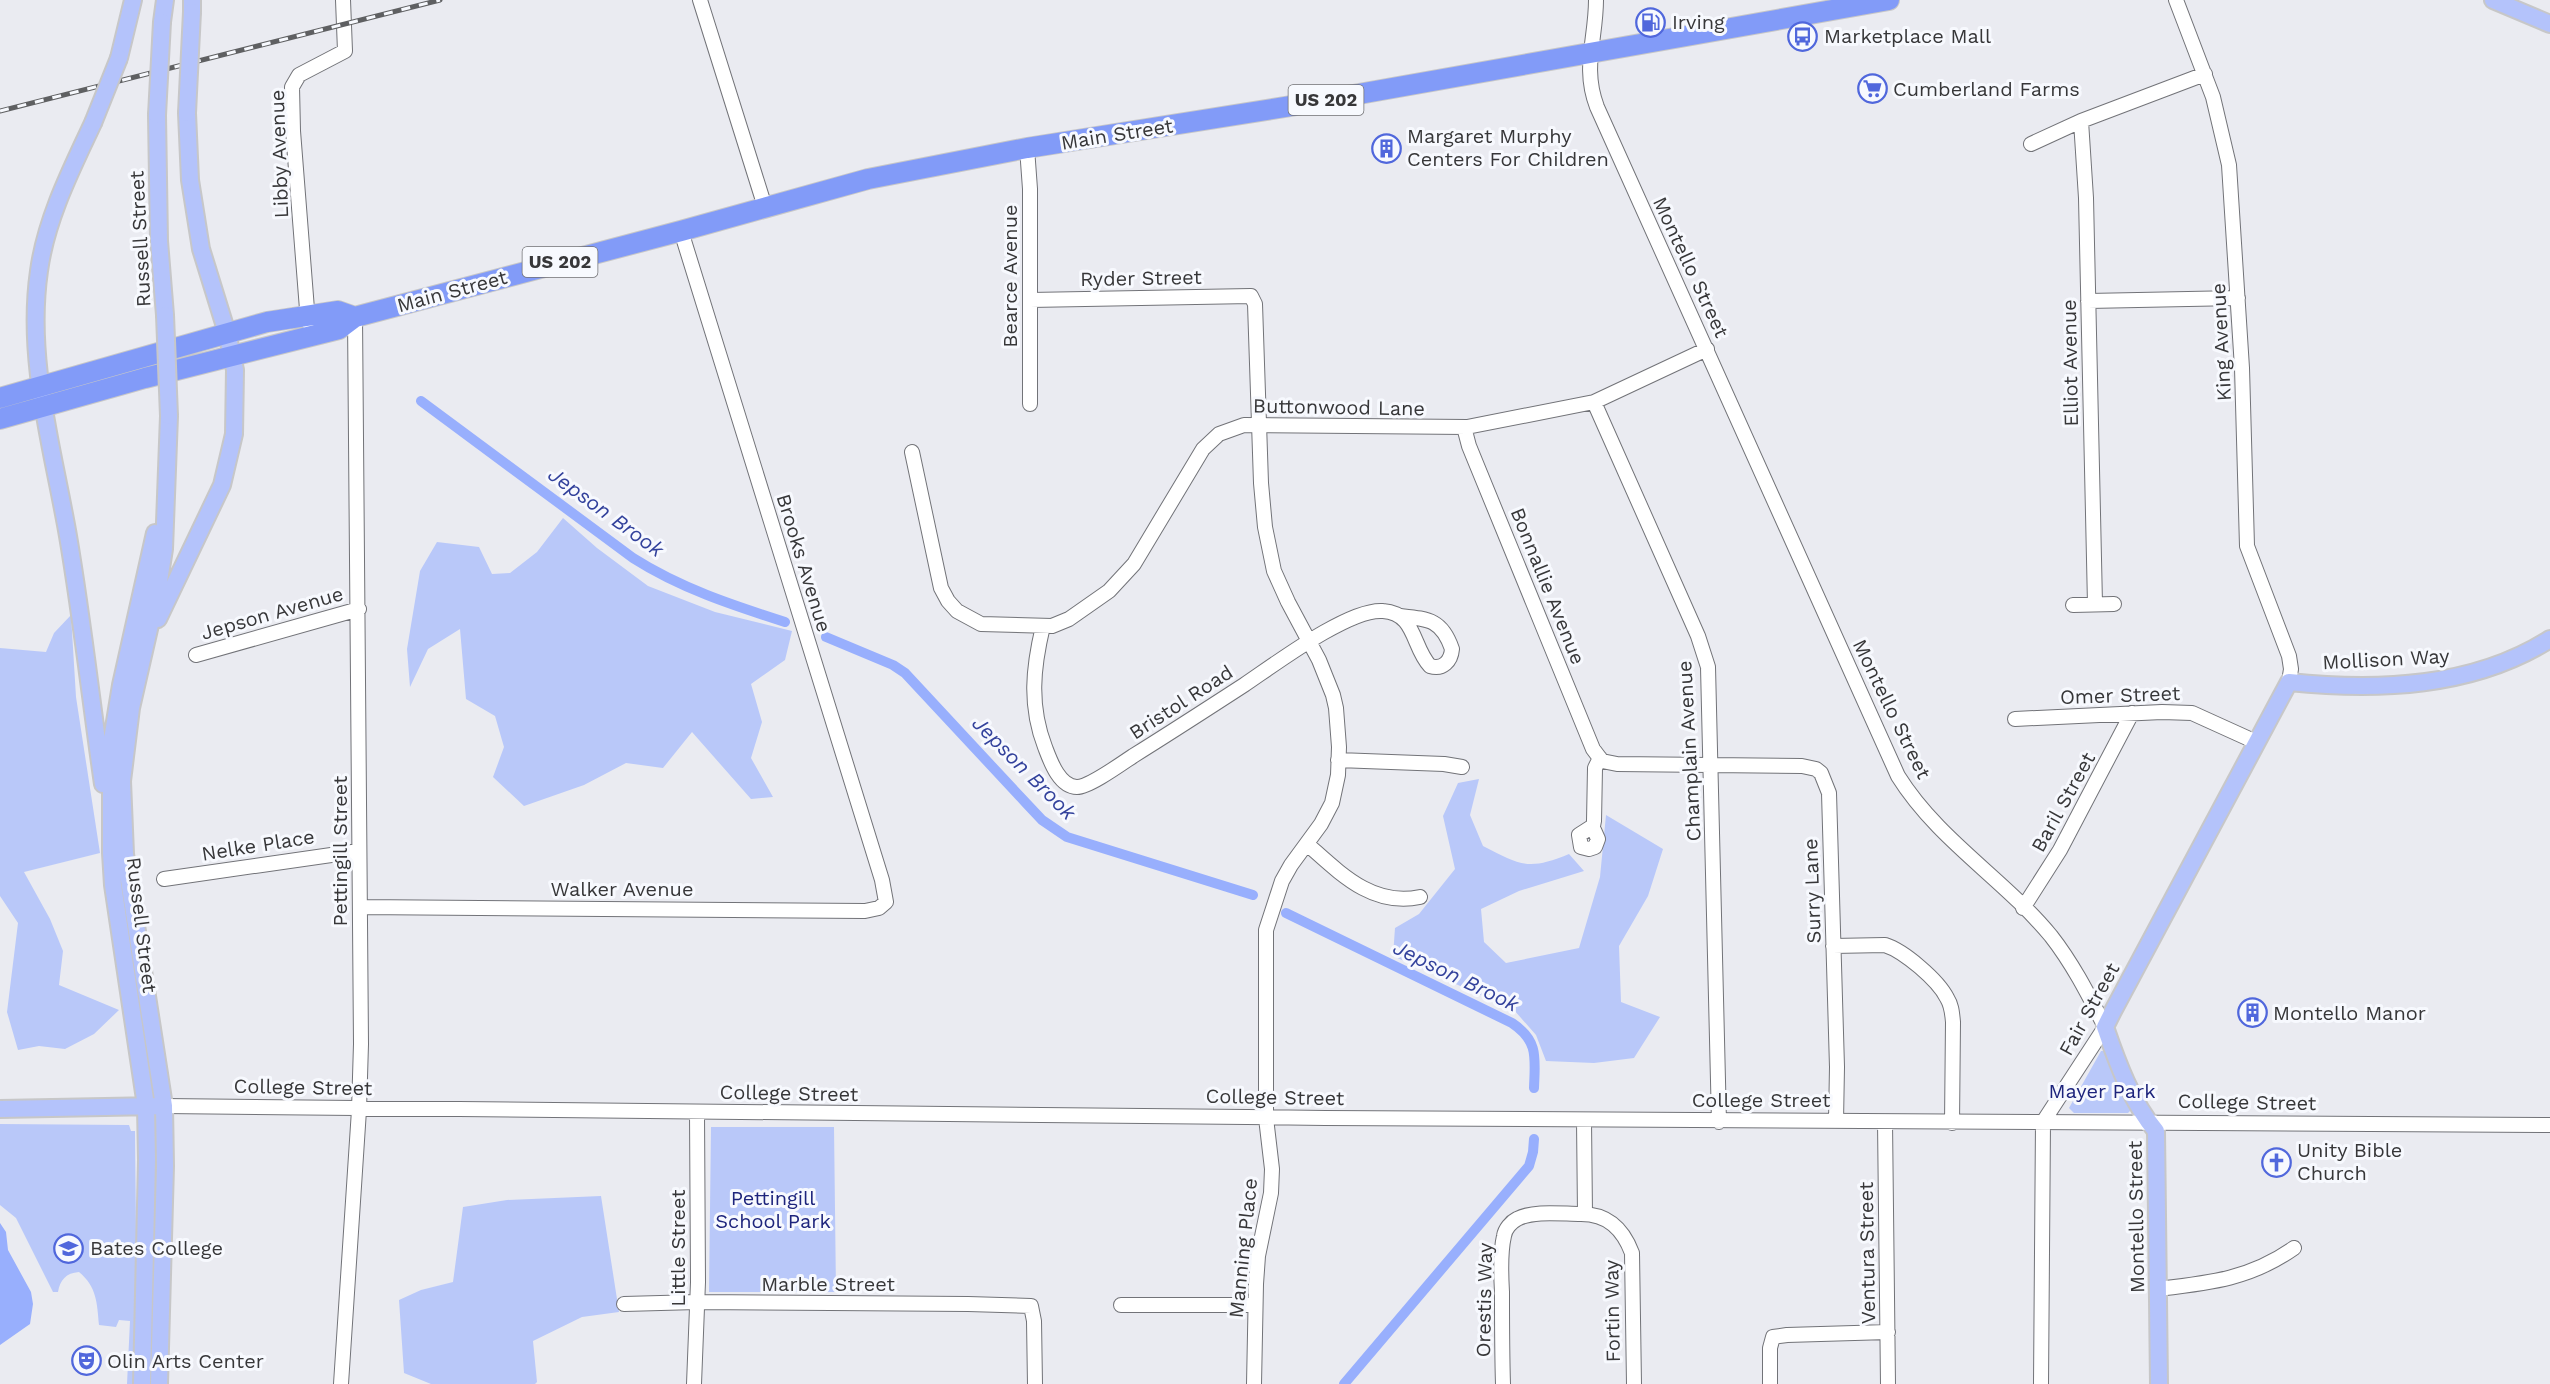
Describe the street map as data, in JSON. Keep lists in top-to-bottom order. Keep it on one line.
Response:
{"streets":{"highway":["US 202","Main Street"],"main road":["Russell Street","Montello Street","Mollison Way","Fair Street","College Street"],"street":["Libby Avenue","Bearce Avenue","Ryder Street","King Avenue","Elliot Avenue","Buttonwood Lane","Brooks Avenue","Bonnallie Avenue","Jepson Avenue","Omer Street","Bristol Road","Champlain Avenue","Baril Street","Nelke Place","Pettingill Street","Walker Avenue","Surry Lane","Little Street","Manning Place","Ventura Street","Marble Street","Orestis Way","Fortin Way"]},"crossings":[["Main Street","Libby Avenue"],["Main Street","Montello Street"],["Main Street","Bearce Avenue"],["Main Street","Brooks Avenue"],["Main Street","Pettingill Street"],["Russell Street","College Street"],["Montello Street","Buttonwood Lane"],["Montello Street","Baril Street"],["Montello Street","Fair Street"],["Montello Street","College Street"],["Bearce Avenue","Ryder Street"],["Ryder Street","Manning Place"],["King Avenue","Mollison Way"],["King Avenue","Fair Street"],["Buttonwood Lane","Bonnallie Avenue"],["Buttonwood Lane","Bristol Road"],["Buttonwood Lane","Champlain Avenue"],["Buttonwood Lane","Manning Place"],["Brooks Avenue","Walker Avenue"],["Bonnallie Avenue","Surry Lane"],["Jepson Avenue","Pettingill Street"],["Mollison Way","Fair Street"],["Omer Street","Baril Street"],["Omer Street","Fair Street"],["Bristol Road","Manning Place"],["Champlain Avenue","Surry Lane"],["Champlain Avenue","College Street"],["Nelke Place","Pettingill Street"],["Pettingill Street","Walker Avenue"],["Pettingill Street","College Street"],["Surry Lane","College Street"],["Fair Street","College Street"],["College Street","Little Street"],["College Street","Manning Place"],["College Street","Ventura Street"],["Little Street","Marble Street"],["Orestis Way","Fortin Way"]],"water":["Jepson Brook"],"parks":["Mayer Park","Pettingill School Park"],"places":{"fuel station":["Irving"],"bus stop":["Marketplace Mall"],"supermarket":["Cumberland Farms"],"building":["Margaret Murphy Centers For Children","Montello Manor"],"church":["Unity Bible Church"],"school or university":["Bates College"],"theatre":["Olin Arts Center"]}}
